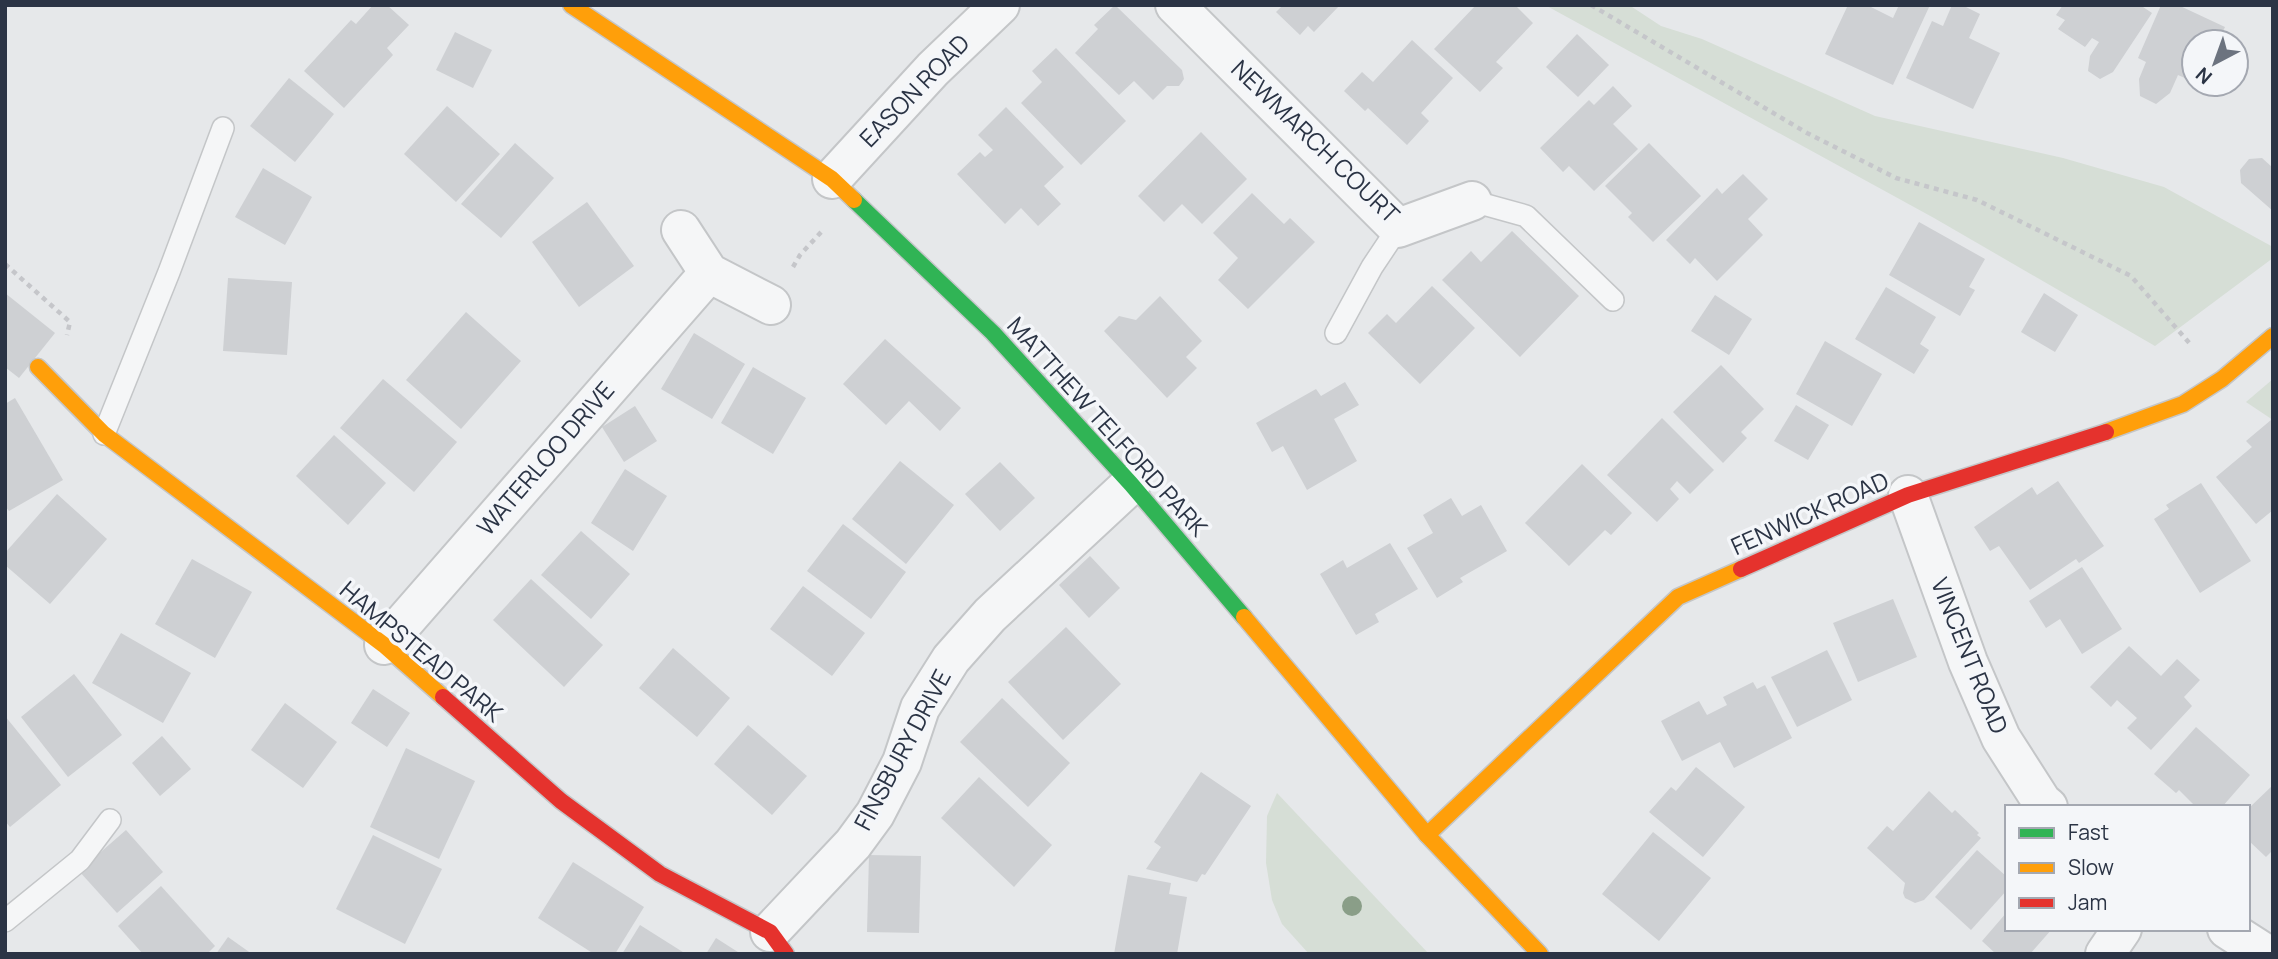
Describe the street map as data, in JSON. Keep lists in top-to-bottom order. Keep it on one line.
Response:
{"streets":{"street":["EASON ROAD","NEWMARCH COURT","MATTHEW TELFORD PARK","WATERLOO DRIVE","FENWICK ROAD","HAMPSTEAD PARK","VINCENT ROAD","FINSBURY DRIVE"]},"crossings":[["EASON ROAD","MATTHEW TELFORD PARK"],["MATTHEW TELFORD PARK","FENWICK ROAD"],["MATTHEW TELFORD PARK","FINSBURY DRIVE"],["WATERLOO DRIVE","HAMPSTEAD PARK"],["FENWICK ROAD","VINCENT ROAD"],["HAMPSTEAD PARK","FINSBURY DRIVE"]],"legend":["Fast","Slow","Jam"],"north":"bottom left"}
